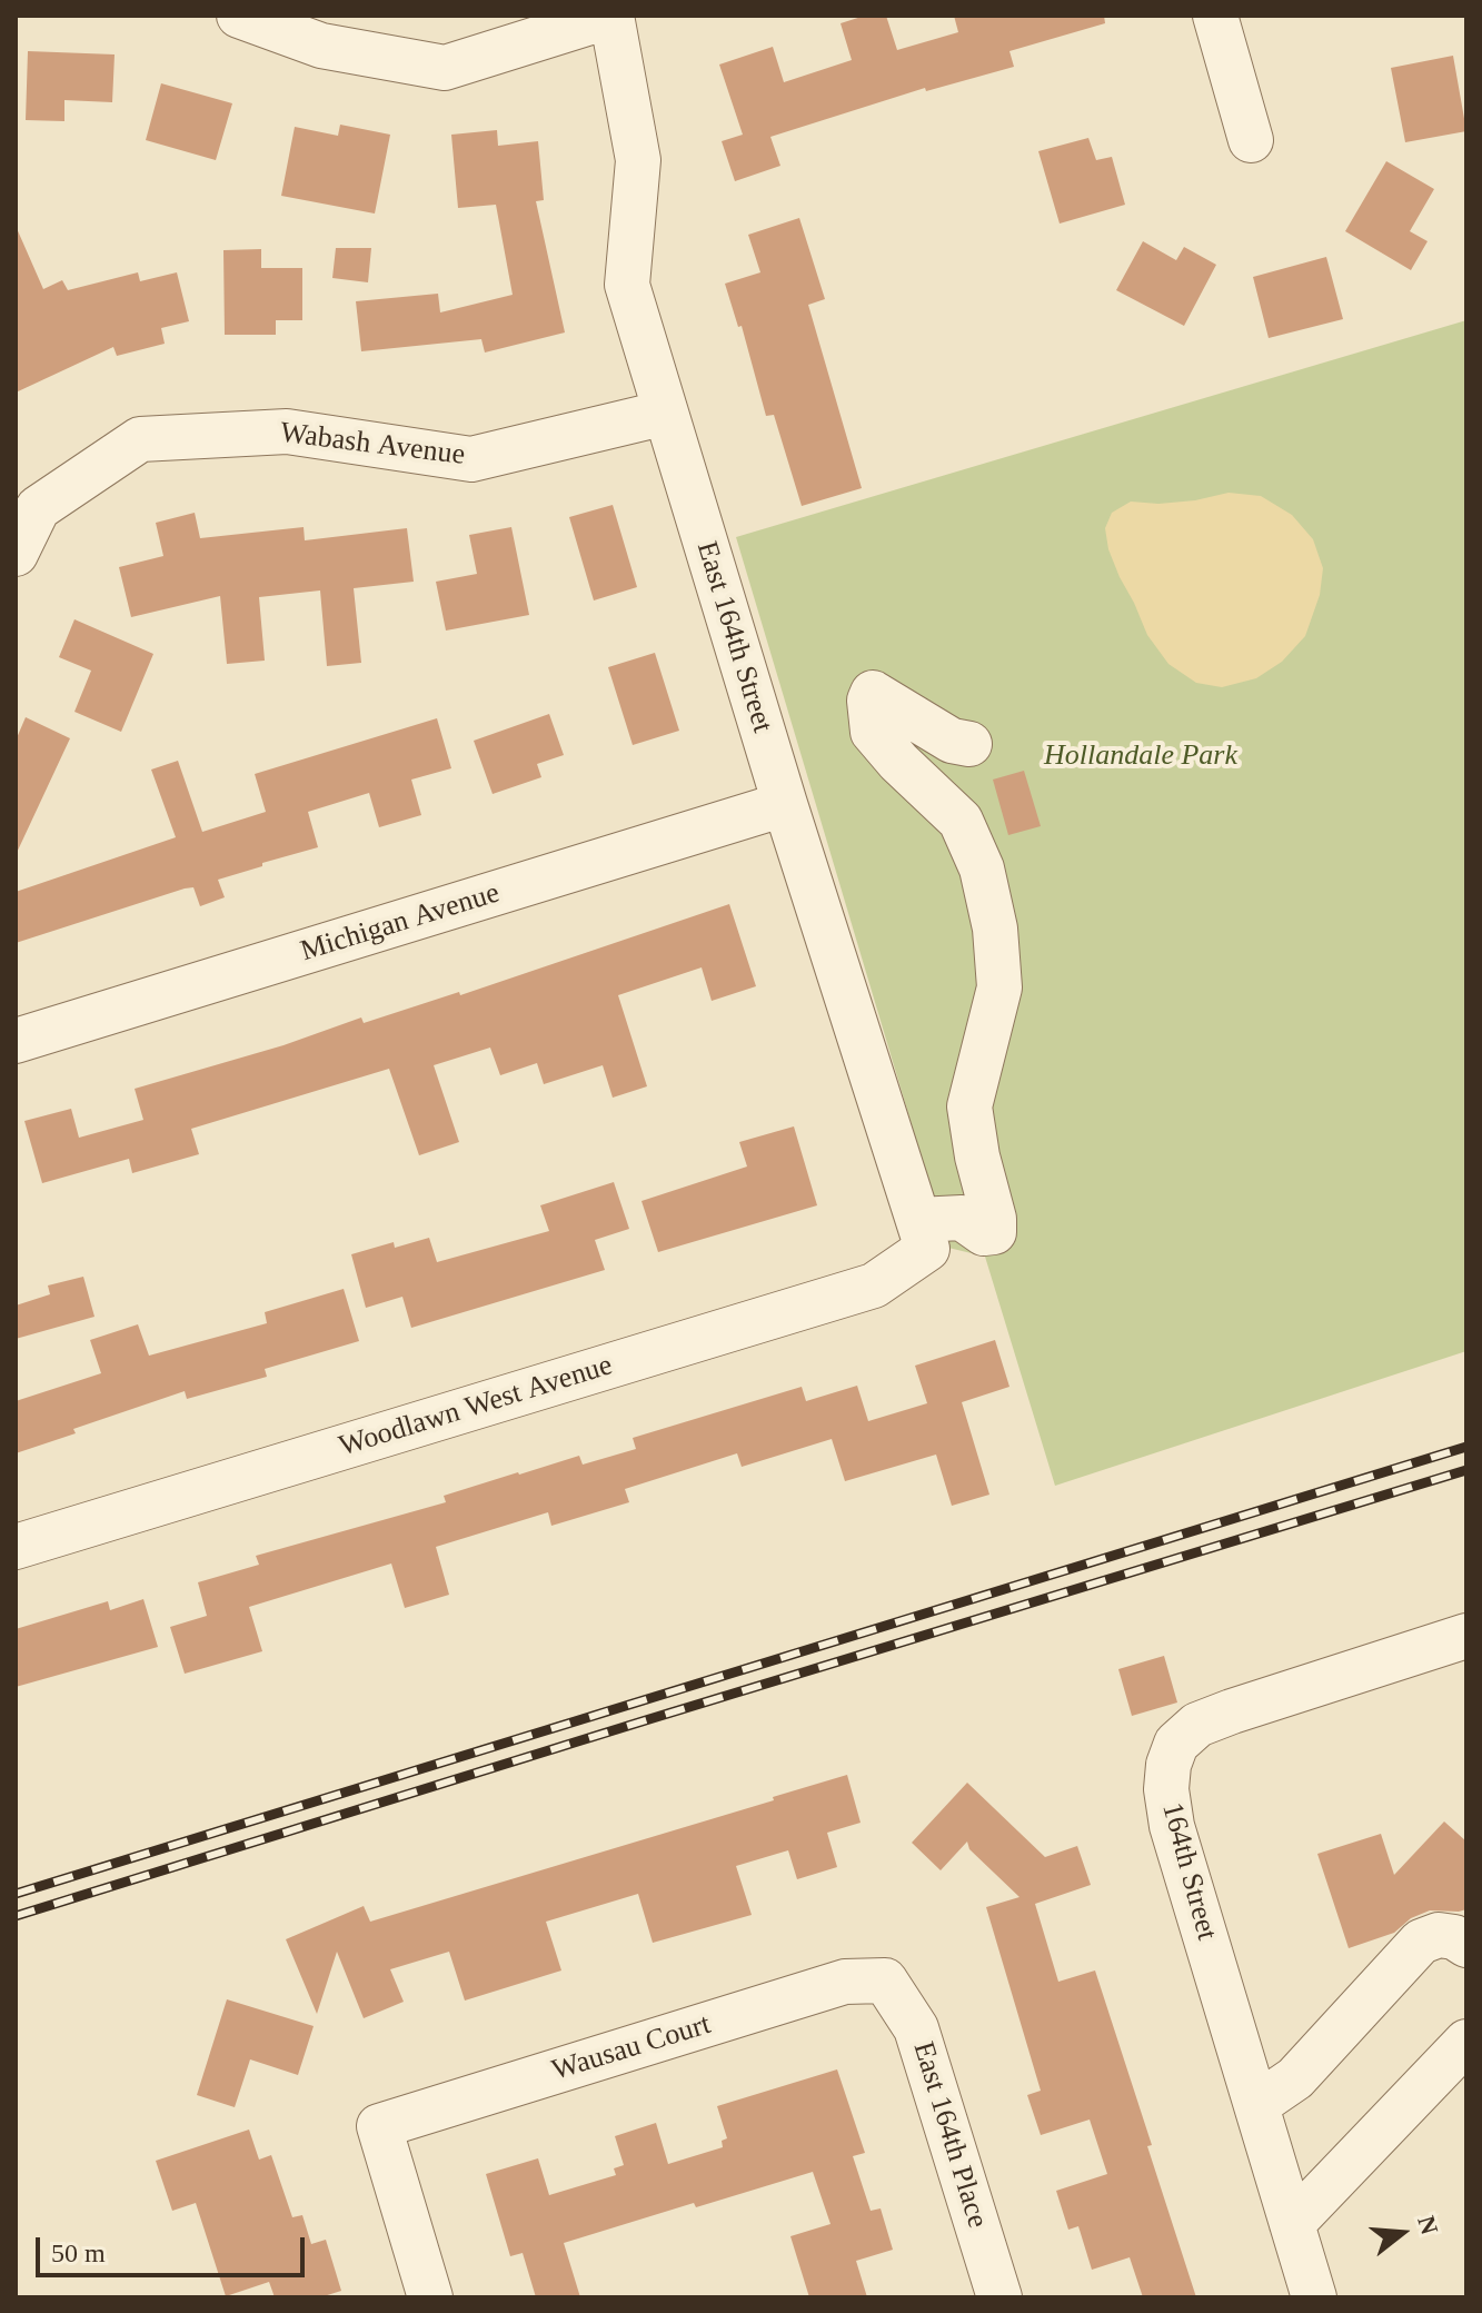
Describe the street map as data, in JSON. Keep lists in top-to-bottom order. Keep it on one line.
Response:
{"streets":{"street":["Wabash Avenue","East 164th Street","Michigan Avenue","Woodlawn West Avenue","164th Street","Wausau Court","East 164th Place"]},"crossings":[["Wabash Avenue","East 164th Street"],["East 164th Street","Michigan Avenue"],["East 164th Street","Woodlawn West Avenue"],["Wausau Court","East 164th Place"]],"parks":["Hollandale Park"],"scale_bar":"50 m","north":"right"}
